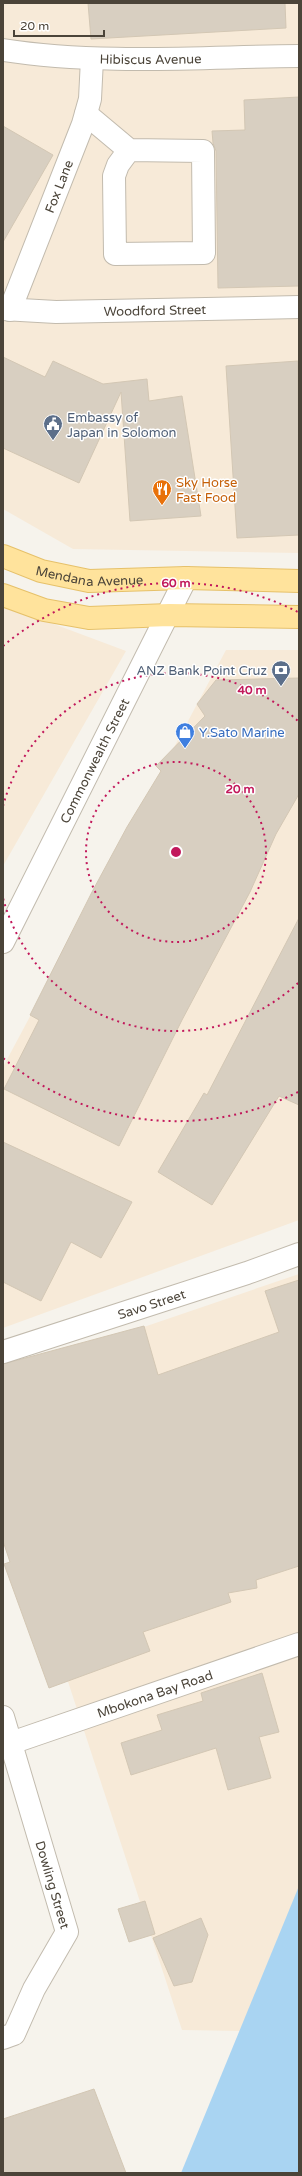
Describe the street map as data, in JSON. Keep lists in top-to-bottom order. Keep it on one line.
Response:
{"streets":{"main road":["Mendana Avenue"],"street":["Hibiscus Avenue","Fox Lane","Woodford Street","Commonwealth Street","Savo Street","Mbokona Bay Road","Dowling Street"]},"crossings":[["Hibiscus Avenue","Fox Lane"],["Fox Lane","Woodford Street"],["Mendana Avenue","Commonwealth Street"],["Mbokona Bay Road","Dowling Street"]],"places":{"public building":["Embassy of Japan in Solomon"],"restaurant":["Sky Horse Fast Food"],"bank":["ANZ Bank Point Cruz"],"shop":["Y.Sato Marine"]},"scale_bar":"20 m","rings":["60 m","40 m","20 m"]}
